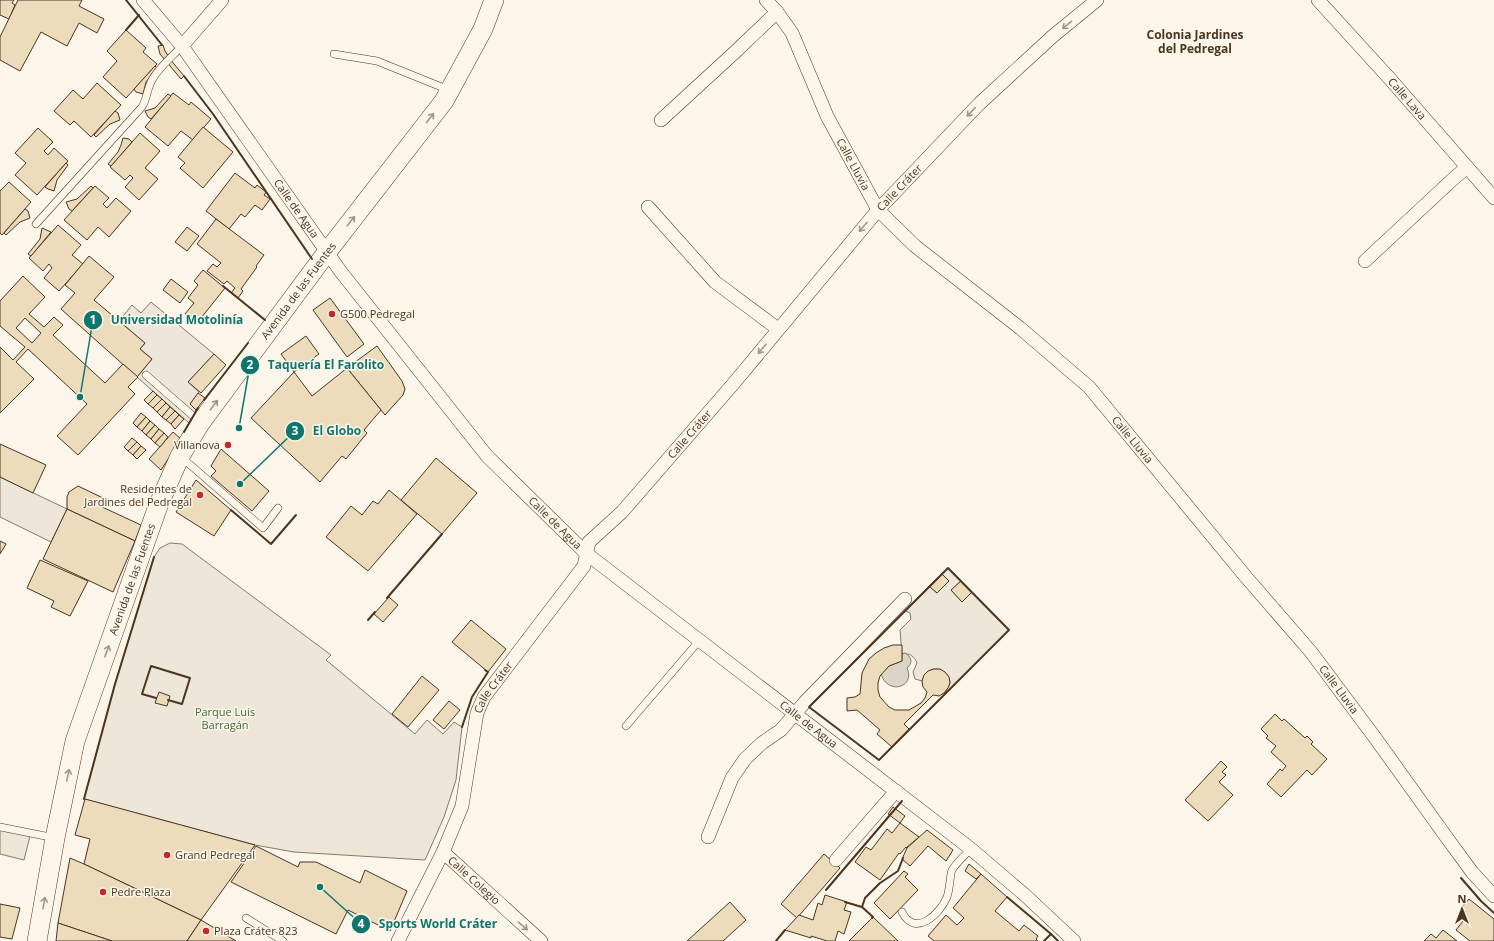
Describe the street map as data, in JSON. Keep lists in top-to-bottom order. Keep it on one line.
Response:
{"streets":{"street":["Calle Lava","Calle Lluvia","Calle Cráter","Calle de Agua","Avenida de las Fuentes","Calle Colegio"]},"crossings":[["Calle Lluvia","Calle Cráter"],["Calle Cráter","Calle de Agua"],["Calle Cráter","Calle Colegio"],["Calle de Agua","Avenida de las Fuentes"]],"one_way":["Calle Cráter","Avenida de las Fuentes","Calle Colegio"],"districts":["Colonia Jardines del Pedregal"],"parks":["Parque Luis Barragán"],"places":["G500 Pedregal","Universidad Motolinía","Taquería El Farolito","Villanova","El Globo","Residentes de Jardines del Pedregal","Grand Pedregal","Sports World Cráter","Pedre Plaza","Plaza Cráter 823"],"north":"top"}
